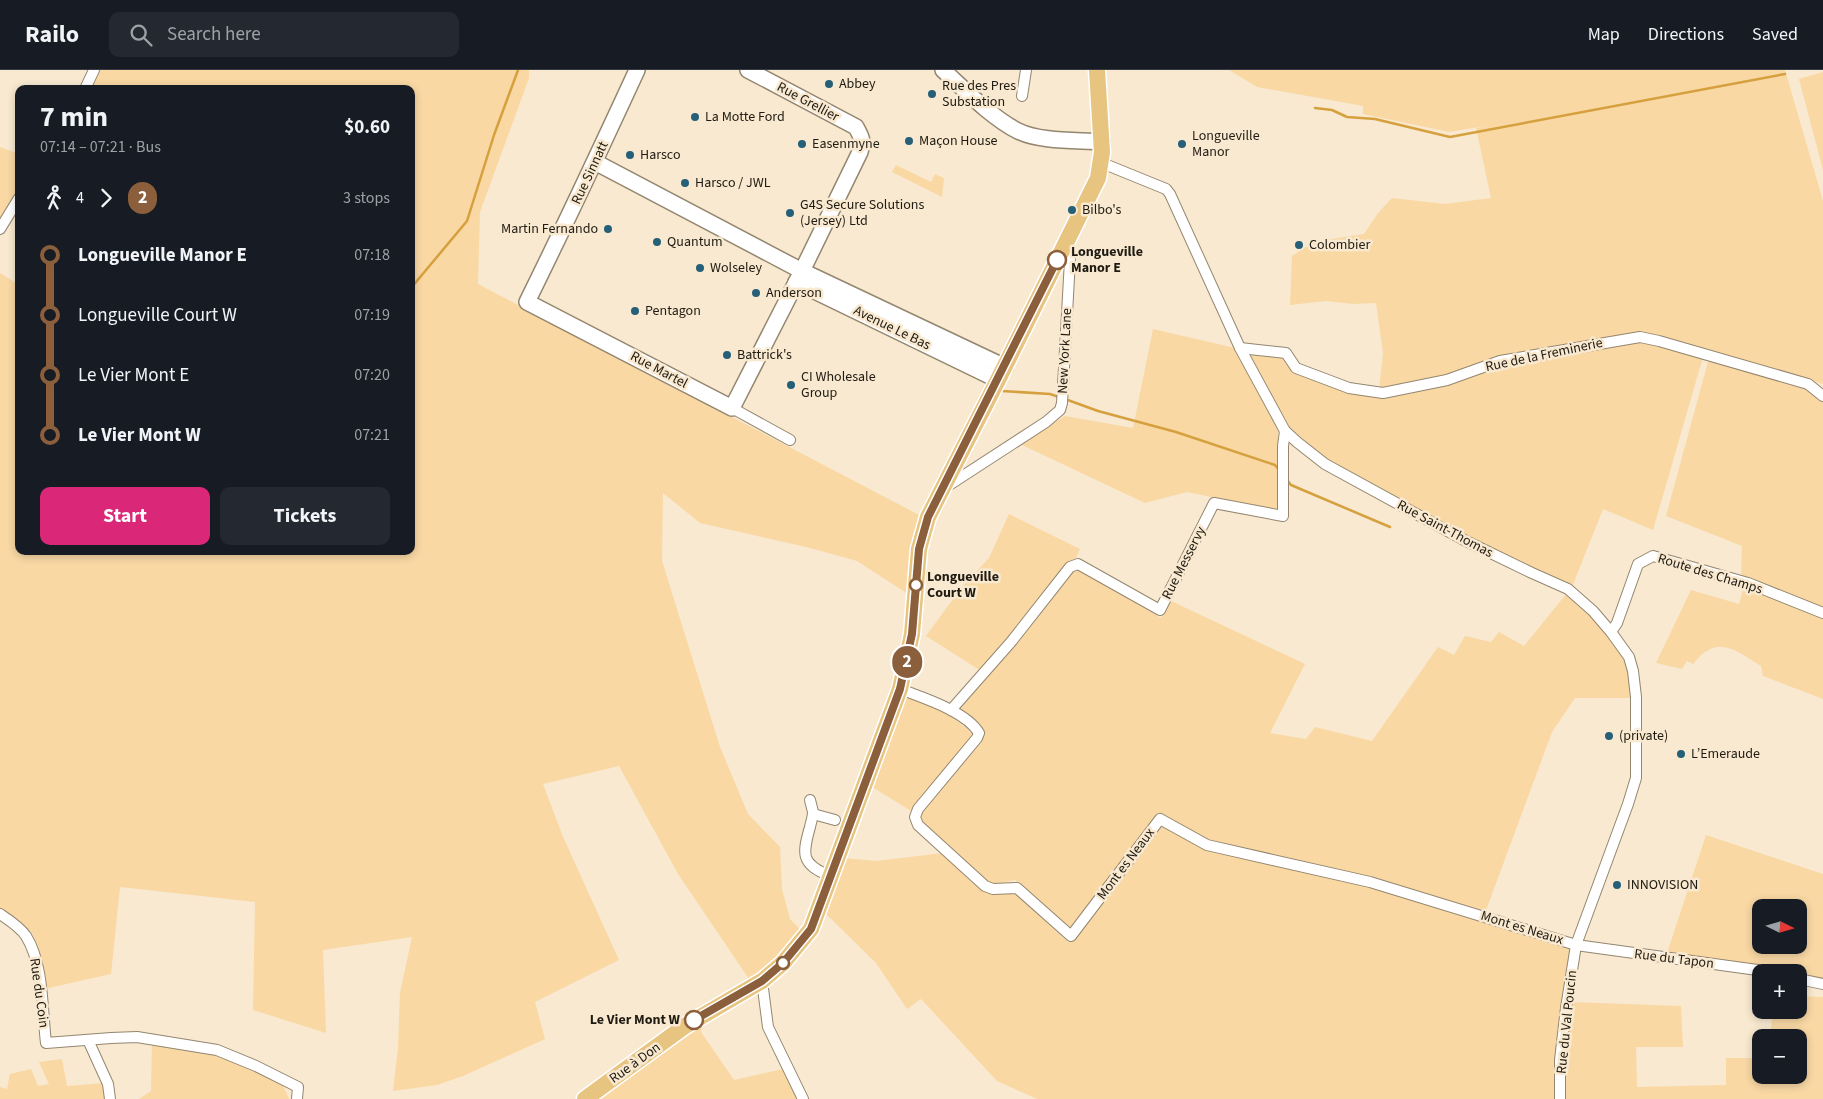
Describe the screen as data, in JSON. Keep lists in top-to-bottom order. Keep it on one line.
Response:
{"streets":{"main road":["Rue à Don"],"street":["Rue Grellier","Rue Sinnatt","Avenue Le Bas","New York Lane","Rue de la Freminerie","Rue Martel","Rue Saint-Thomas","Rue Messervy","Route des Champs","Mont es Neaux","Rue du Tapon","Rue du Coin","Rue du Val Poucin"]},"crossings":[["Rue Grellier","Avenue Le Bas"],["Rue Sinnatt","Avenue Le Bas"],["Rue Sinnatt","Rue Martel"],["Avenue Le Bas","Rue à Don"],["New York Lane","Rue à Don"],["Rue de la Freminerie","Rue Saint-Thomas"],["Rue Saint-Thomas","Rue Messervy"],["Rue Saint-Thomas","Route des Champs"],["Rue Saint-Thomas","Mont es Neaux"],["Rue Saint-Thomas","Rue du Tapon"],["Rue Saint-Thomas","Rue du Val Poucin"],["Rue Saint-Thomas","Rue à Don"],["Rue Messervy","Mont es Neaux"],["Mont es Neaux","Rue du Tapon"],["Mont es Neaux","Rue du Val Poucin"],["Mont es Neaux","Rue à Don"],["Rue du Tapon","Rue du Val Poucin"]],"places":["Abbey","Rue des Pres Substation","La Motte Ford","Maçon House","Easenmyne","Longueville Manor","Harsco","Harsco / JWL","Bilbo's","G4S Secure Solutions (Jersey) Ltd","Martin Fernando","Quantum","Colombier","Longueville Manor E","Wolseley","Anderson","Pentagon","Battrick's","CI Wholesale Group","Longueville Court W","(private)","L’Emeraude","INNOVISION","Le Vier Mont W"],"lines":["bus line 2"],"north":"right","page":{"header":"Railo","search":"Search here","nav":["Map","Directions","Saved"],"on_map":"2","heading":["7 min","07:14 – 07:21 · Bus","$0.60"],"legs":["4","2","3 stops"],"list":[{"name":"Longueville Manor E","value":"07:18"},{"name":"Longueville Court W","value":"07:19"},{"name":"Le Vier Mont E","value":"07:20"},{"name":"Le Vier Mont W","value":"07:21"}],"buttons":["Start","Tickets"],"map_buttons":["+","−"]}}
